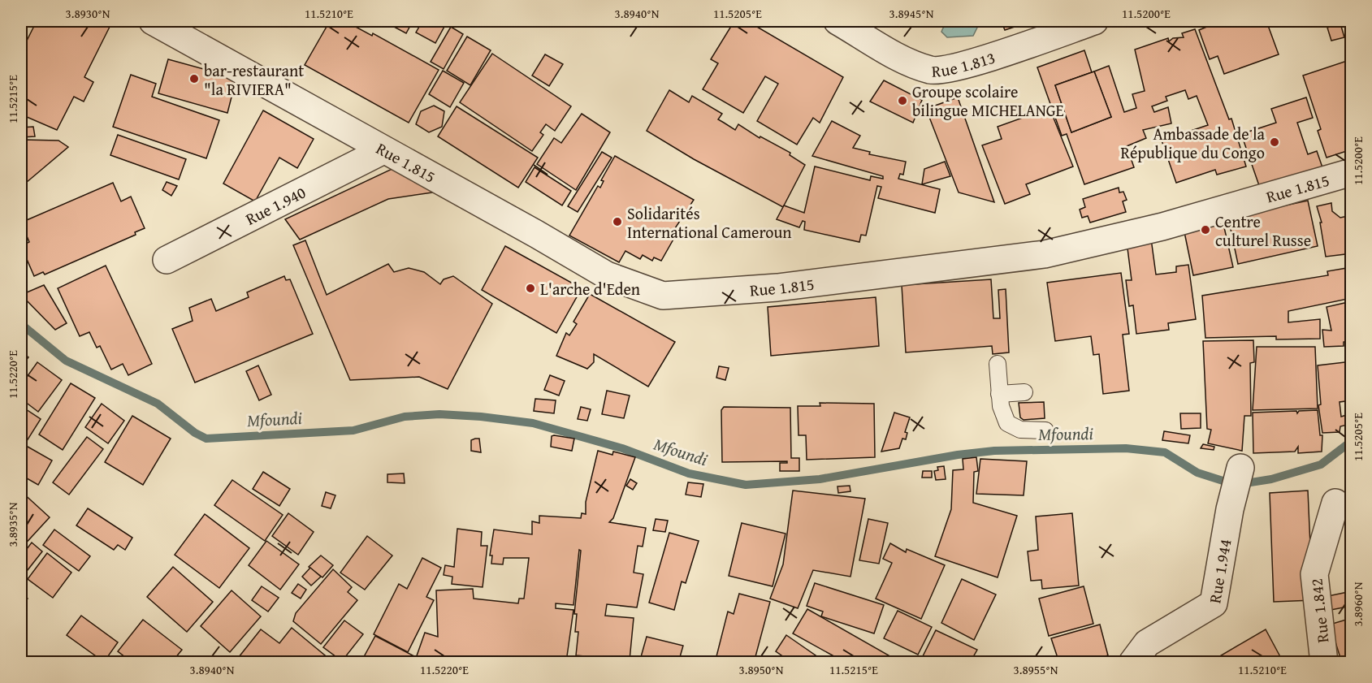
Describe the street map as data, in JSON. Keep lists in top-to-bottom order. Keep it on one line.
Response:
{"streets":{"street":["Rue 1.813","Rue 1.815","Rue 1.940","Rue 1.944","Rue 1.842"]},"crossings":[["Rue 1.815","Rue 1.940"]],"water":["Mfoundi"],"places":["bar-restaurant \"la RIVIERA\"","Groupe scolaire bilingue MICHELANGE","Ambassade de la République du Congo","Solidarités International Cameroun","Centre culturel Russe","L'arche d'Eden"],"coordinates":["3.8930°N","11.5210°E","3.8940°N","11.5205°E","3.8945°N","11.5200°E","11.5215°E","11.5220°E","3.8935°N","3.8960°N","3.8950°N","3.8955°N"]}
